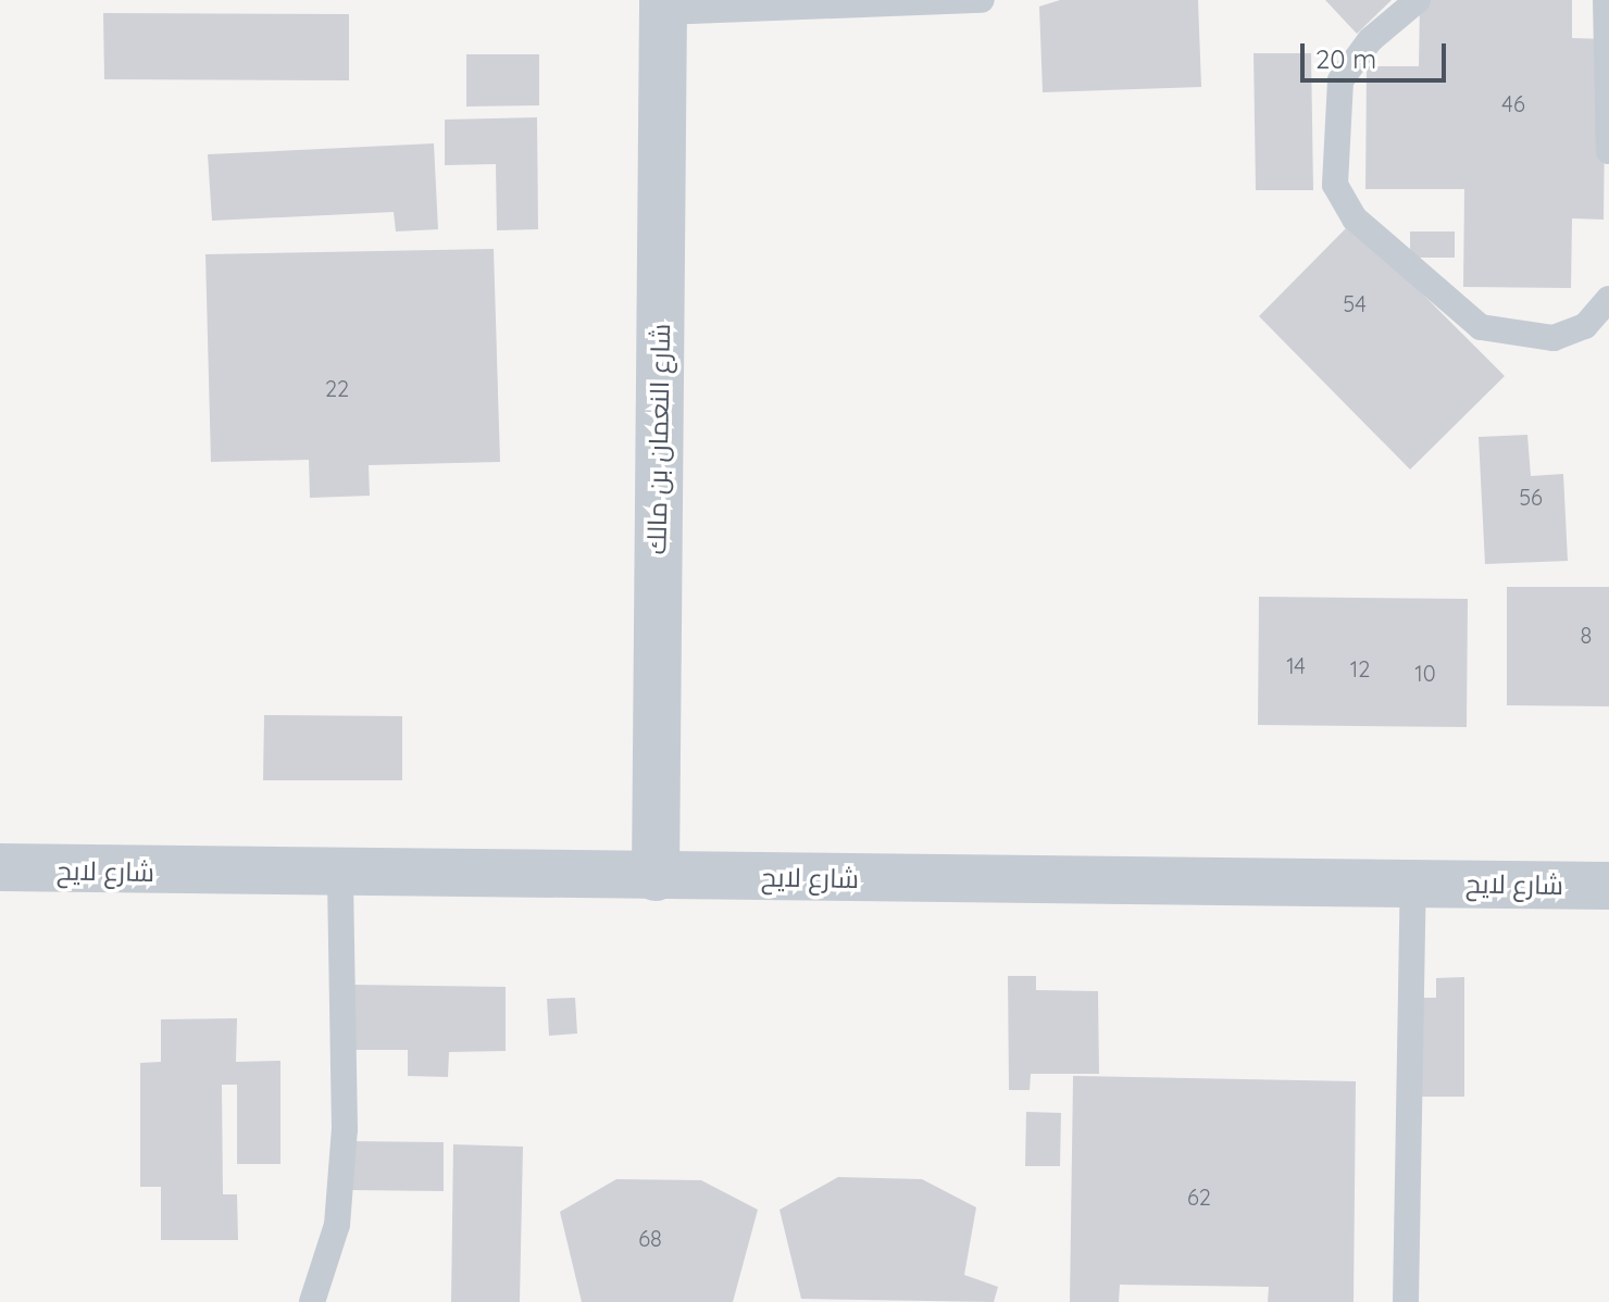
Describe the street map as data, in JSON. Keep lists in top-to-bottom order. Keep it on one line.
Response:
{"streets":{"street":["شارع النعمان بن مالك","شارع لايح"]},"crossings":[["شارع النعمان بن مالك","شارع لايح"]],"house_numbers":["46","54","22","56","8","14","12","10","62","68"],"scale_bar":"20 m"}
